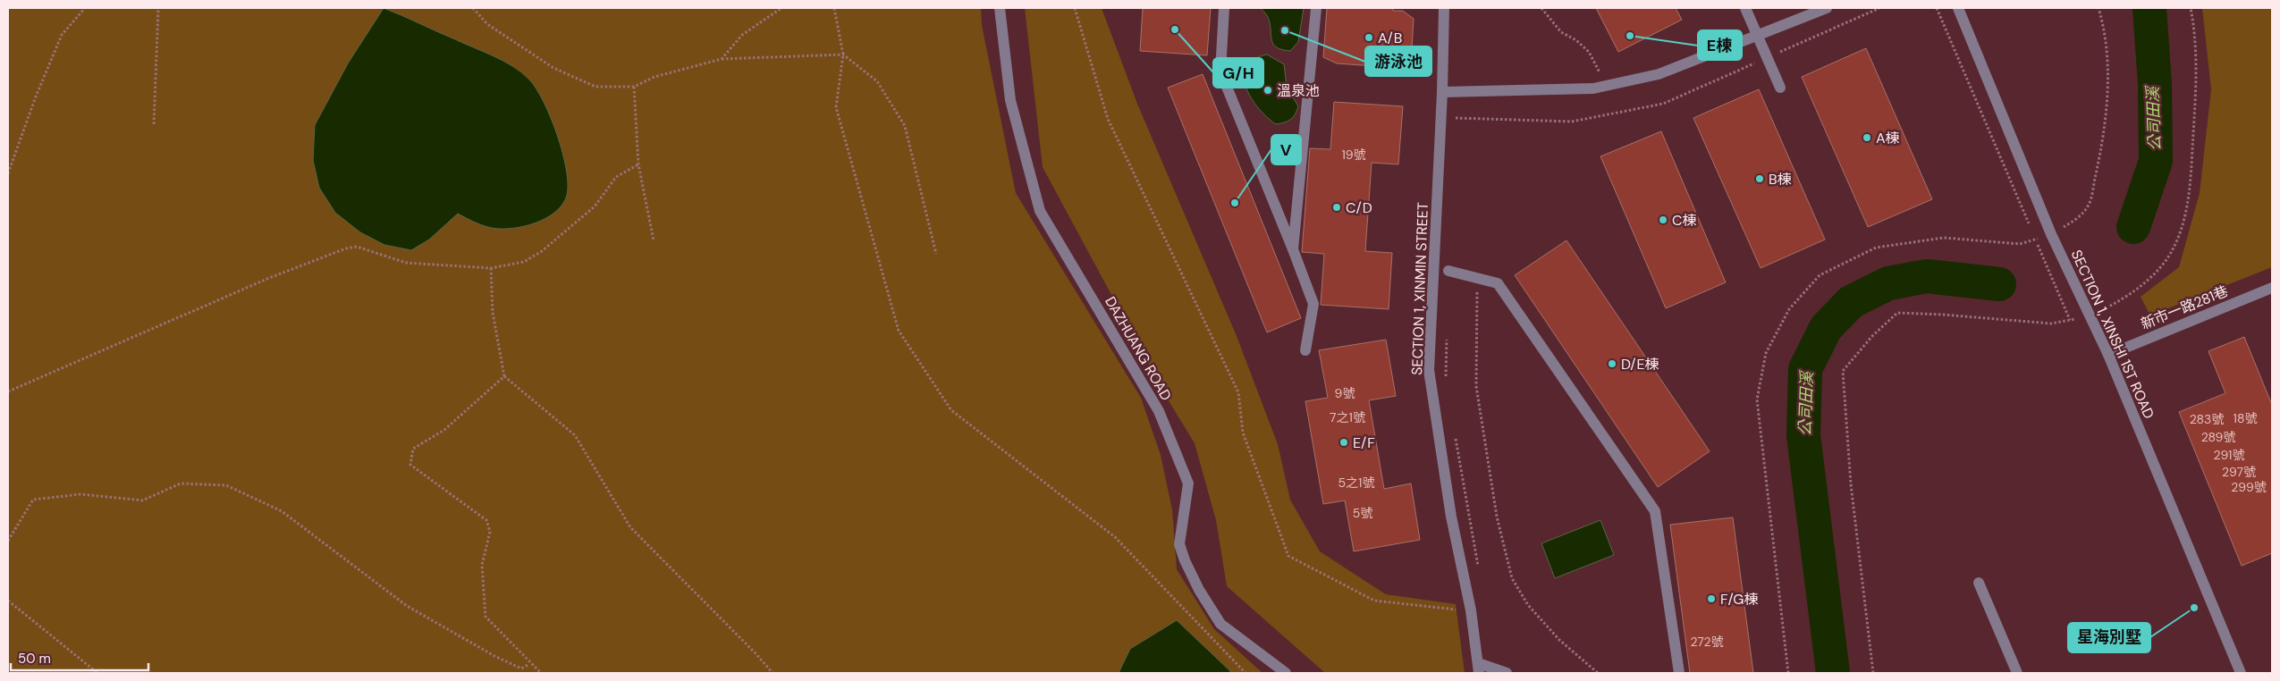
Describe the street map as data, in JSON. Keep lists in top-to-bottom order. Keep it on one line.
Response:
{"streets":{"street":["SECTION 1, XINMIN STREET","新市一路281巷","SECTION 1, XINSHI 1ST ROAD","DAZHUANG ROAD"]},"crossings":[["新市一路281巷","SECTION 1, XINSHI 1ST ROAD"]],"water":["公司田溪"],"places":["G/H","游泳池","E棟","A/B","溫泉池","A棟","B棟","V","C/D","C棟","D/E棟","E/F","F/G棟","星海別墅"],"house_numbers":["19號","9號","7之1號","18號","283號","289號","291號","297號","5之1號","299號","5號","272號"],"scale_bar":"50 m"}
